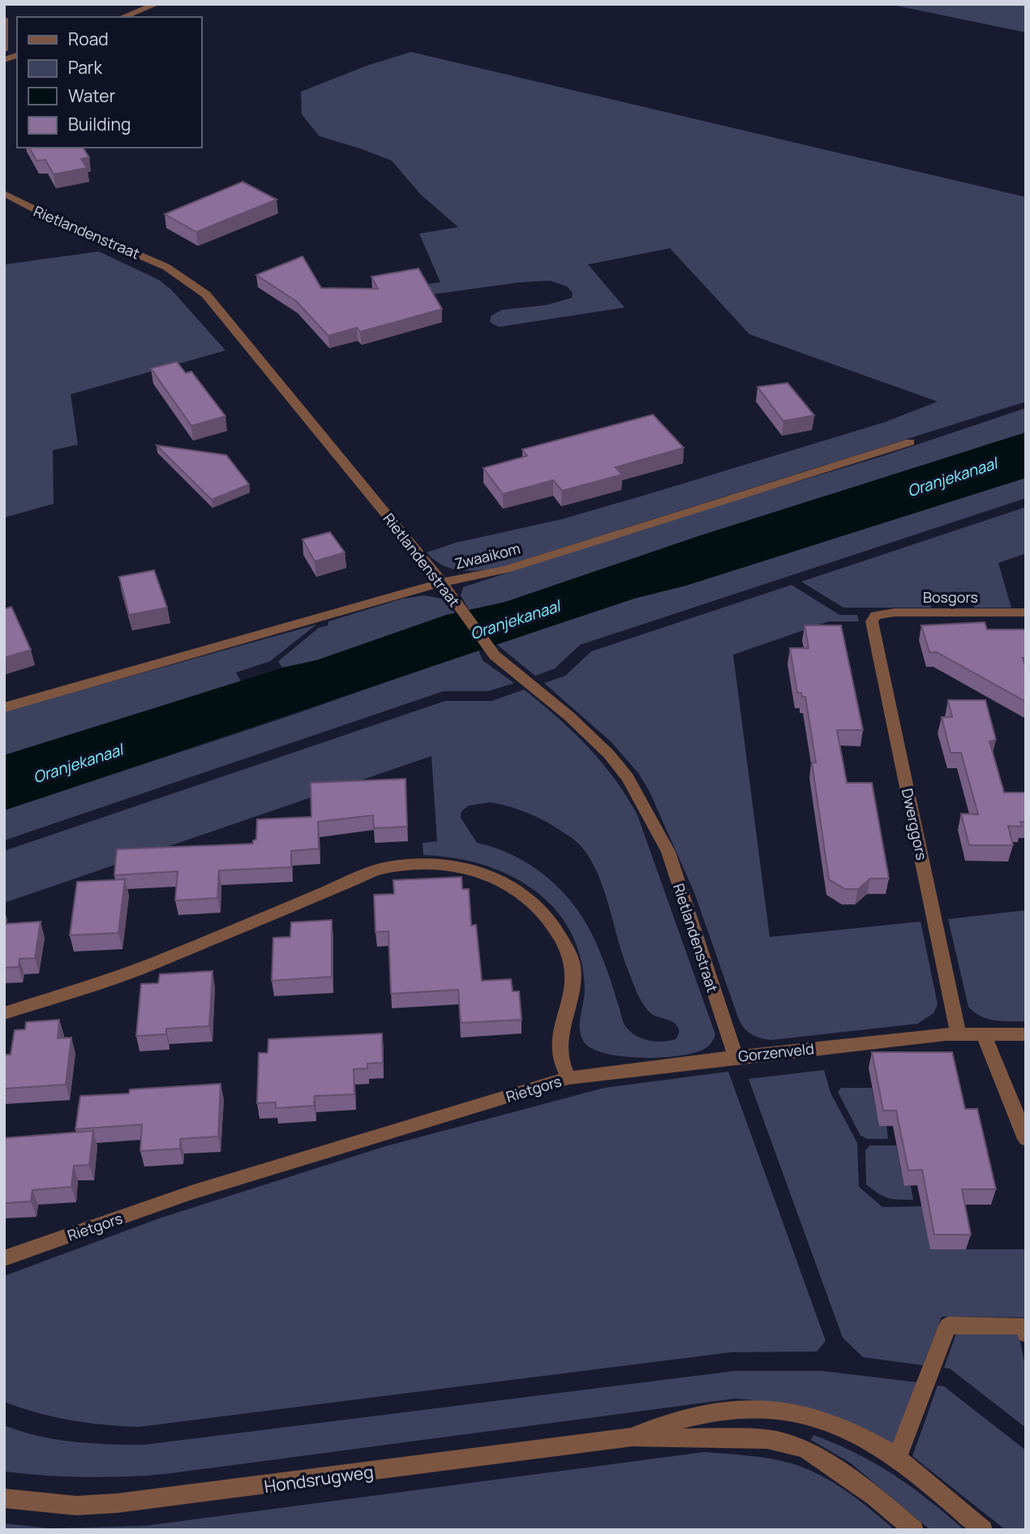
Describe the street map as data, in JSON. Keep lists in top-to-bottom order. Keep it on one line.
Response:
{"streets":{"street":["Rietlandenstraat","Zwaaikom","Bosgors","Dwerggors","Gorzenveld","Rietgors","Hondsrugweg"]},"crossings":[["Rietlandenstraat","Zwaaikom"],["Rietlandenstraat","Gorzenveld"],["Bosgors","Dwerggors"],["Dwerggors","Gorzenveld"],["Gorzenveld","Rietgors"]],"water":["Oranjekanaal"],"legend":["Road","Park","Water","Building"]}
